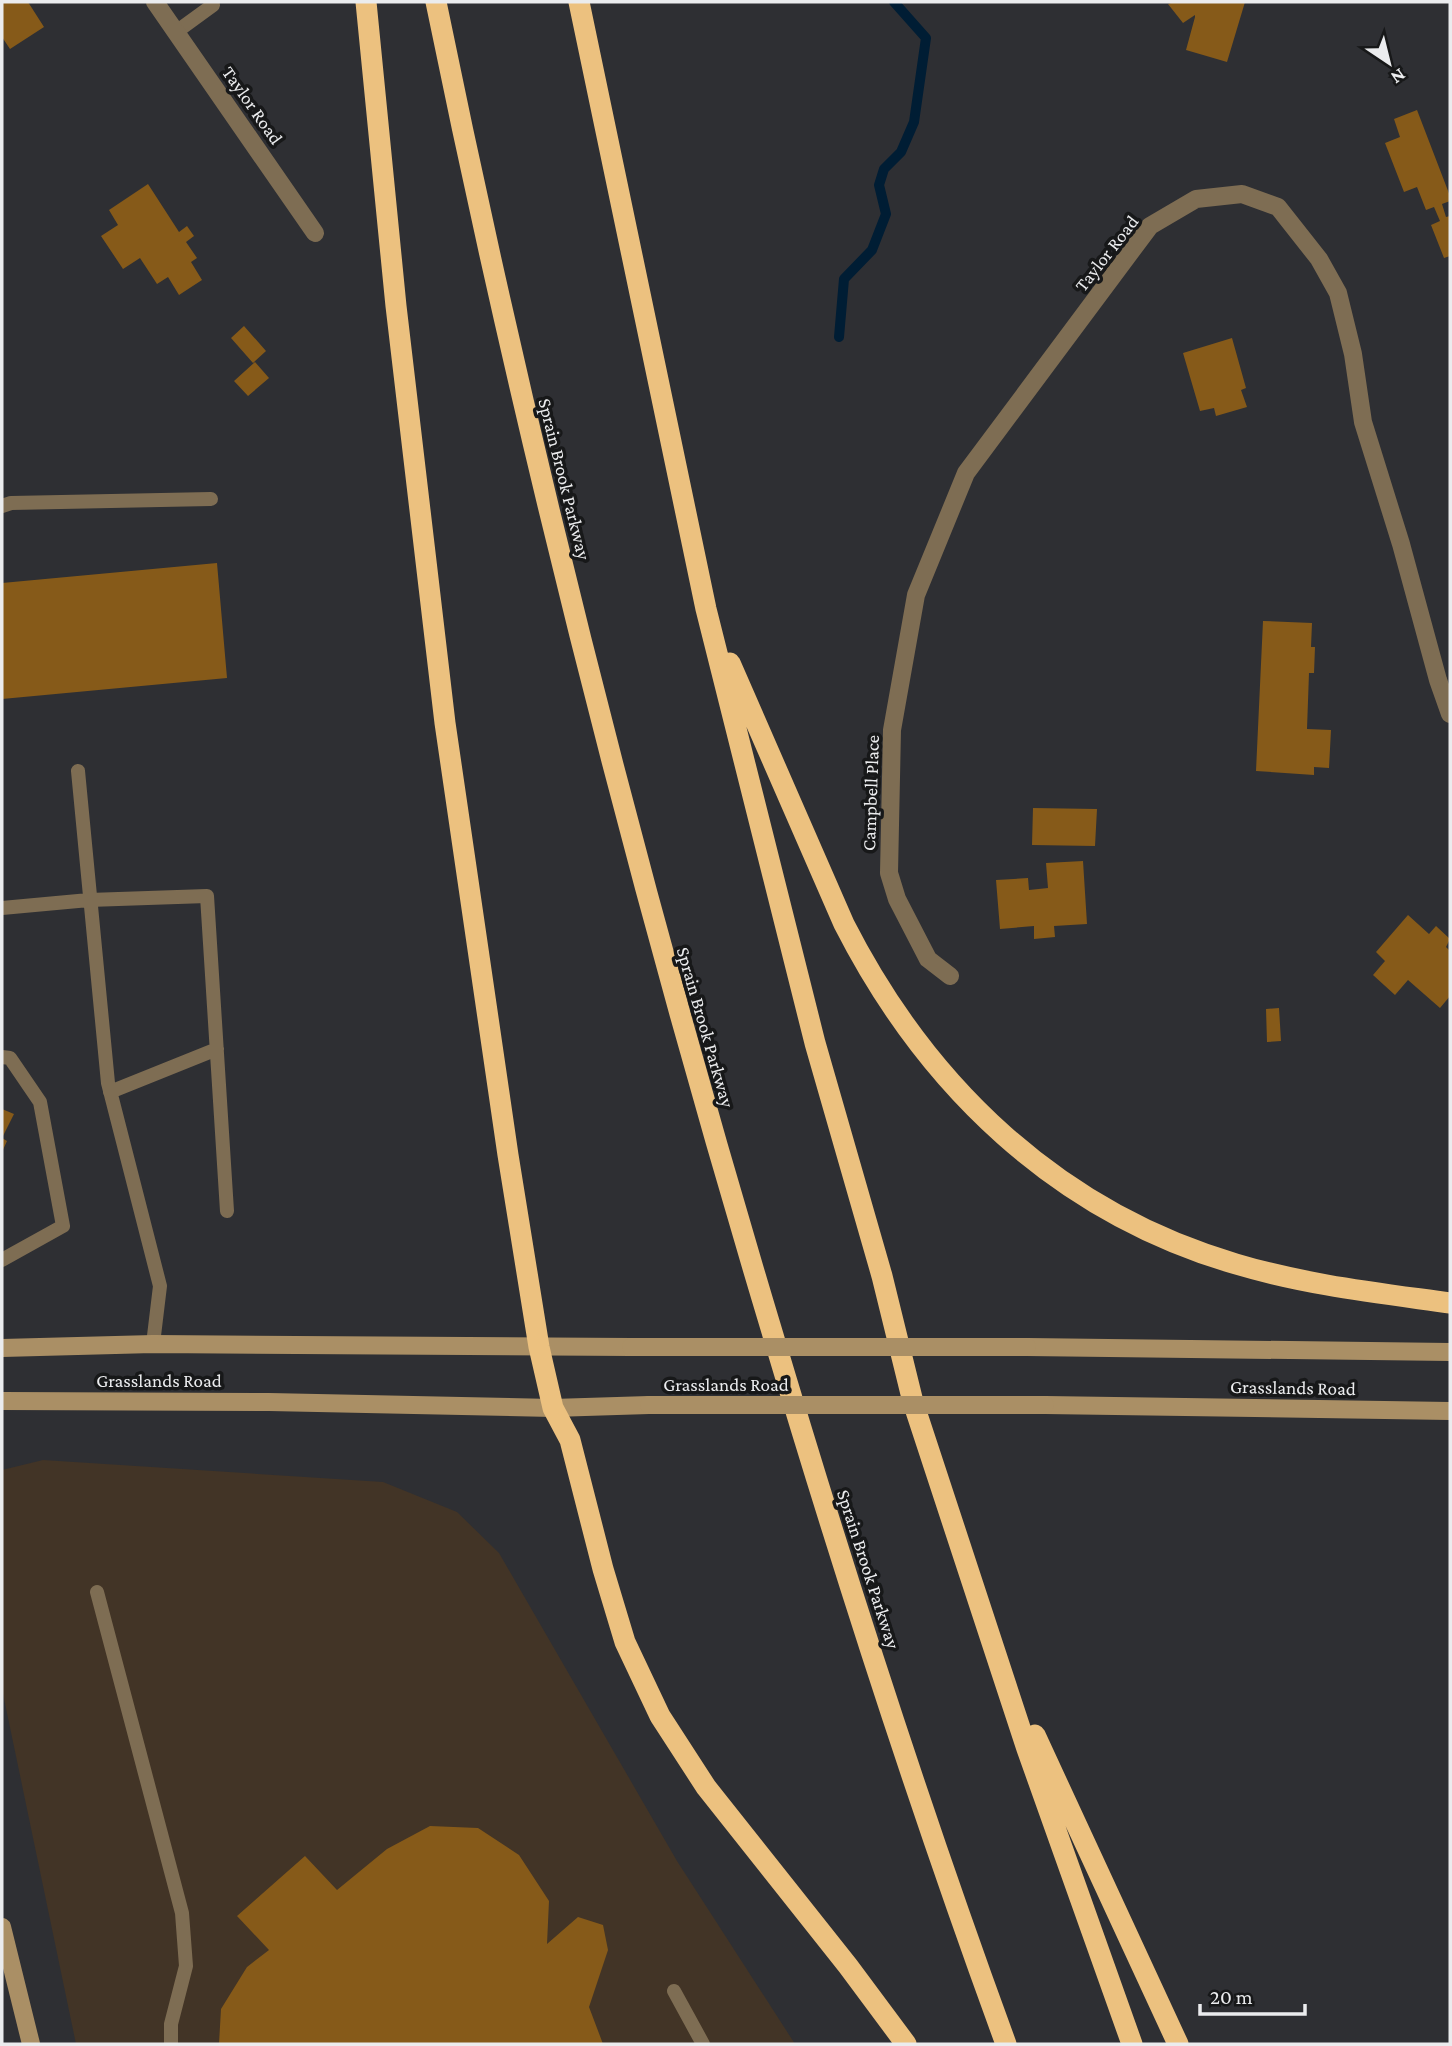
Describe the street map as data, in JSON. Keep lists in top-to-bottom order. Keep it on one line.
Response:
{"streets":{"highway":["Sprain Brook Parkway"],"main road":["Grasslands Road"],"street":["Taylor Road","Campbell Place"]},"crossings":[["Taylor Road","Campbell Place"]],"scale_bar":"20 m","north":"bottom right"}
